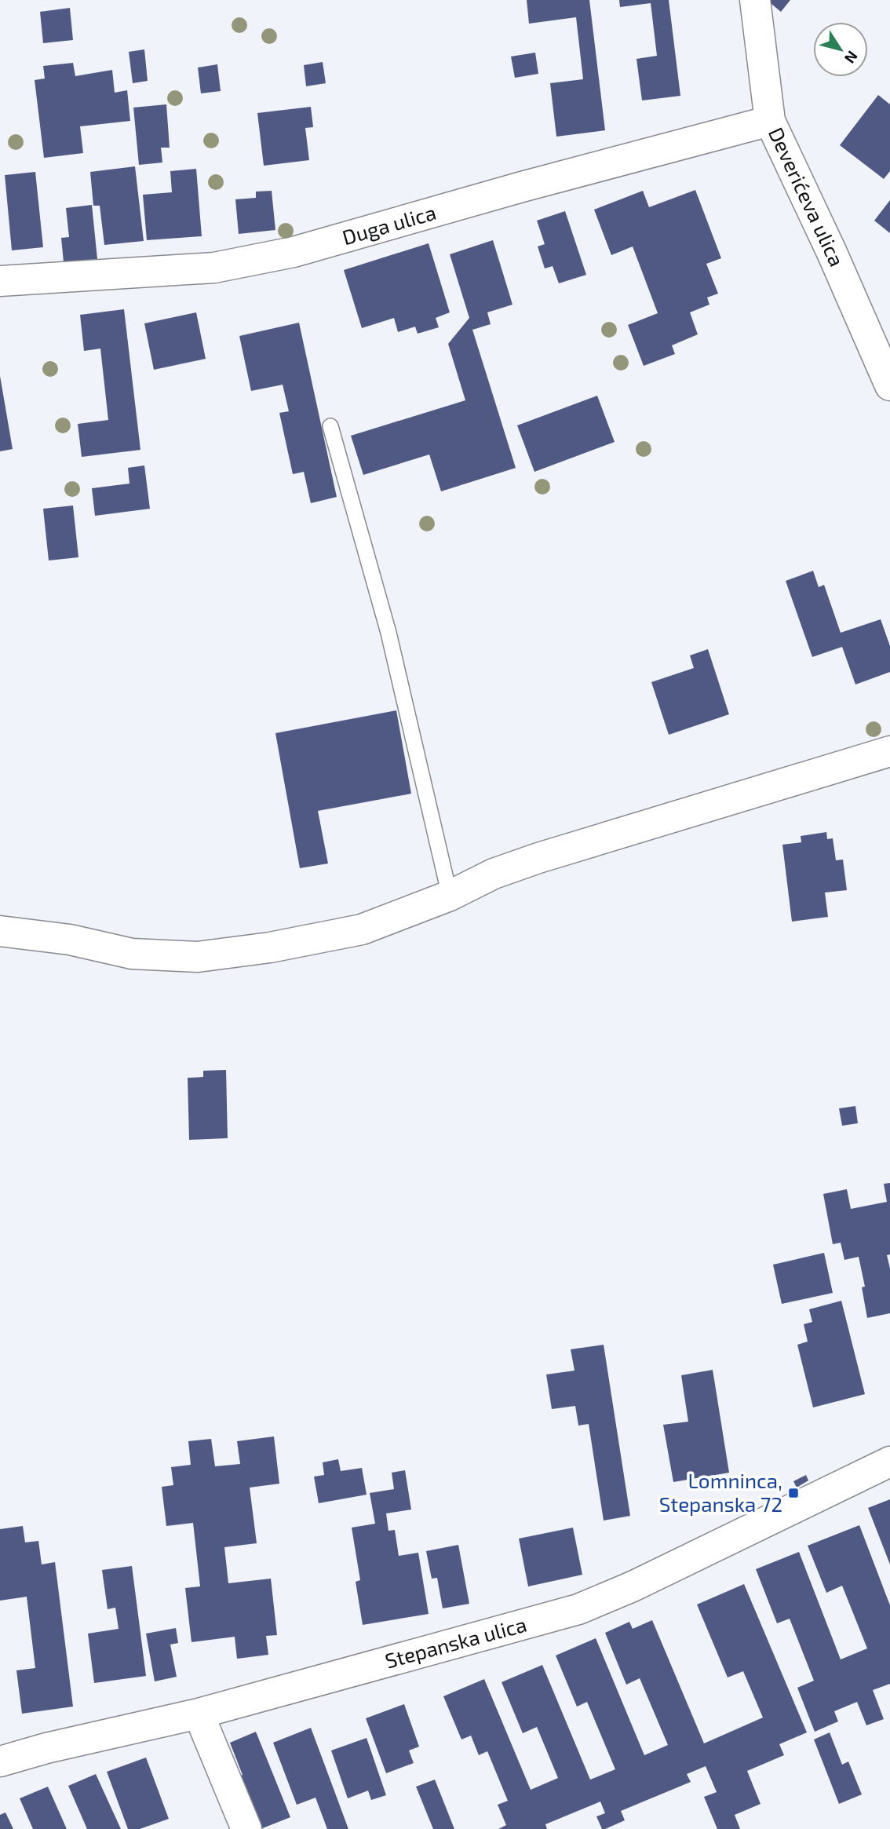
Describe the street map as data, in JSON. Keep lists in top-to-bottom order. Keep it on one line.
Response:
{"streets":{"street":["Deverićeva ulica","Duga ulica","Stepanska ulica"]},"crossings":[["Deverićeva ulica","Duga ulica"]],"places":{"transit":["Lomninca, Stepanska 72"]},"north":"bottom right"}
